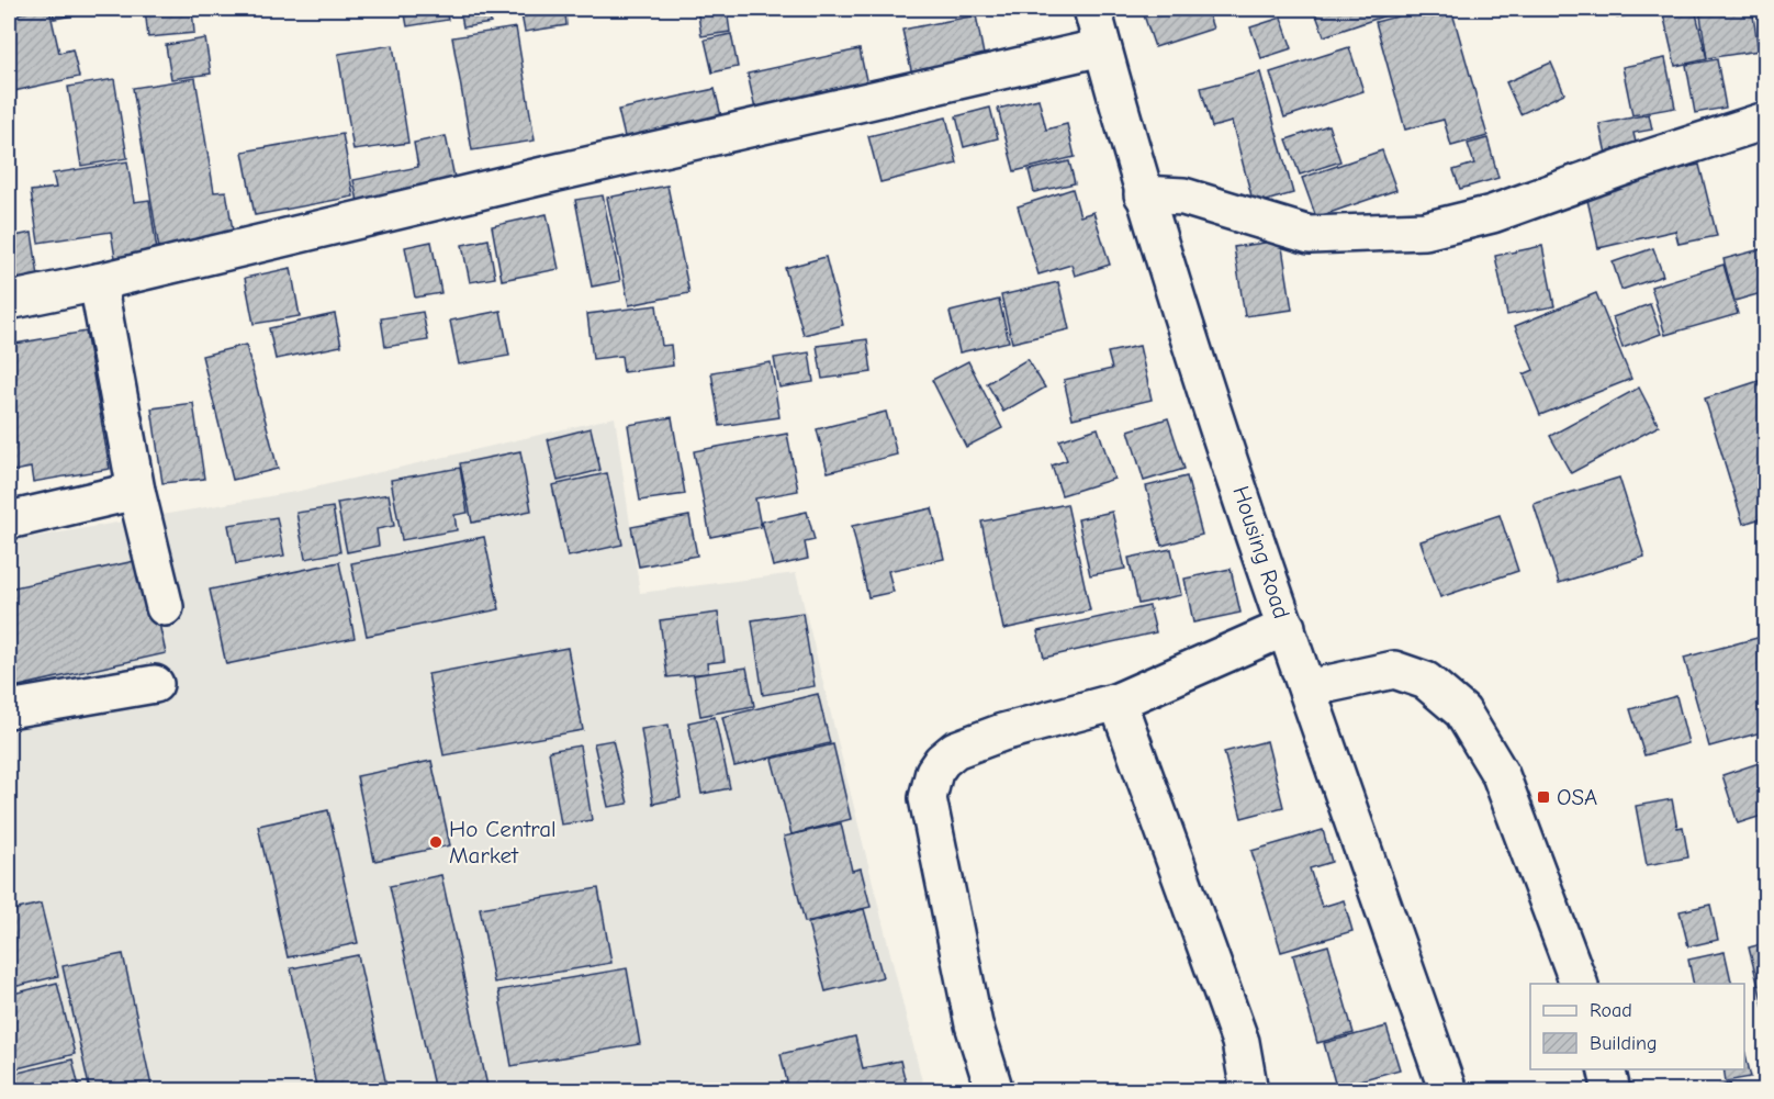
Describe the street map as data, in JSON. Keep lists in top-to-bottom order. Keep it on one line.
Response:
{"streets":{"street":["Housing Road"]},"places":{"transit":["OSA"],"other":["Ho Central Market"]},"legend":["Road","Building"]}
